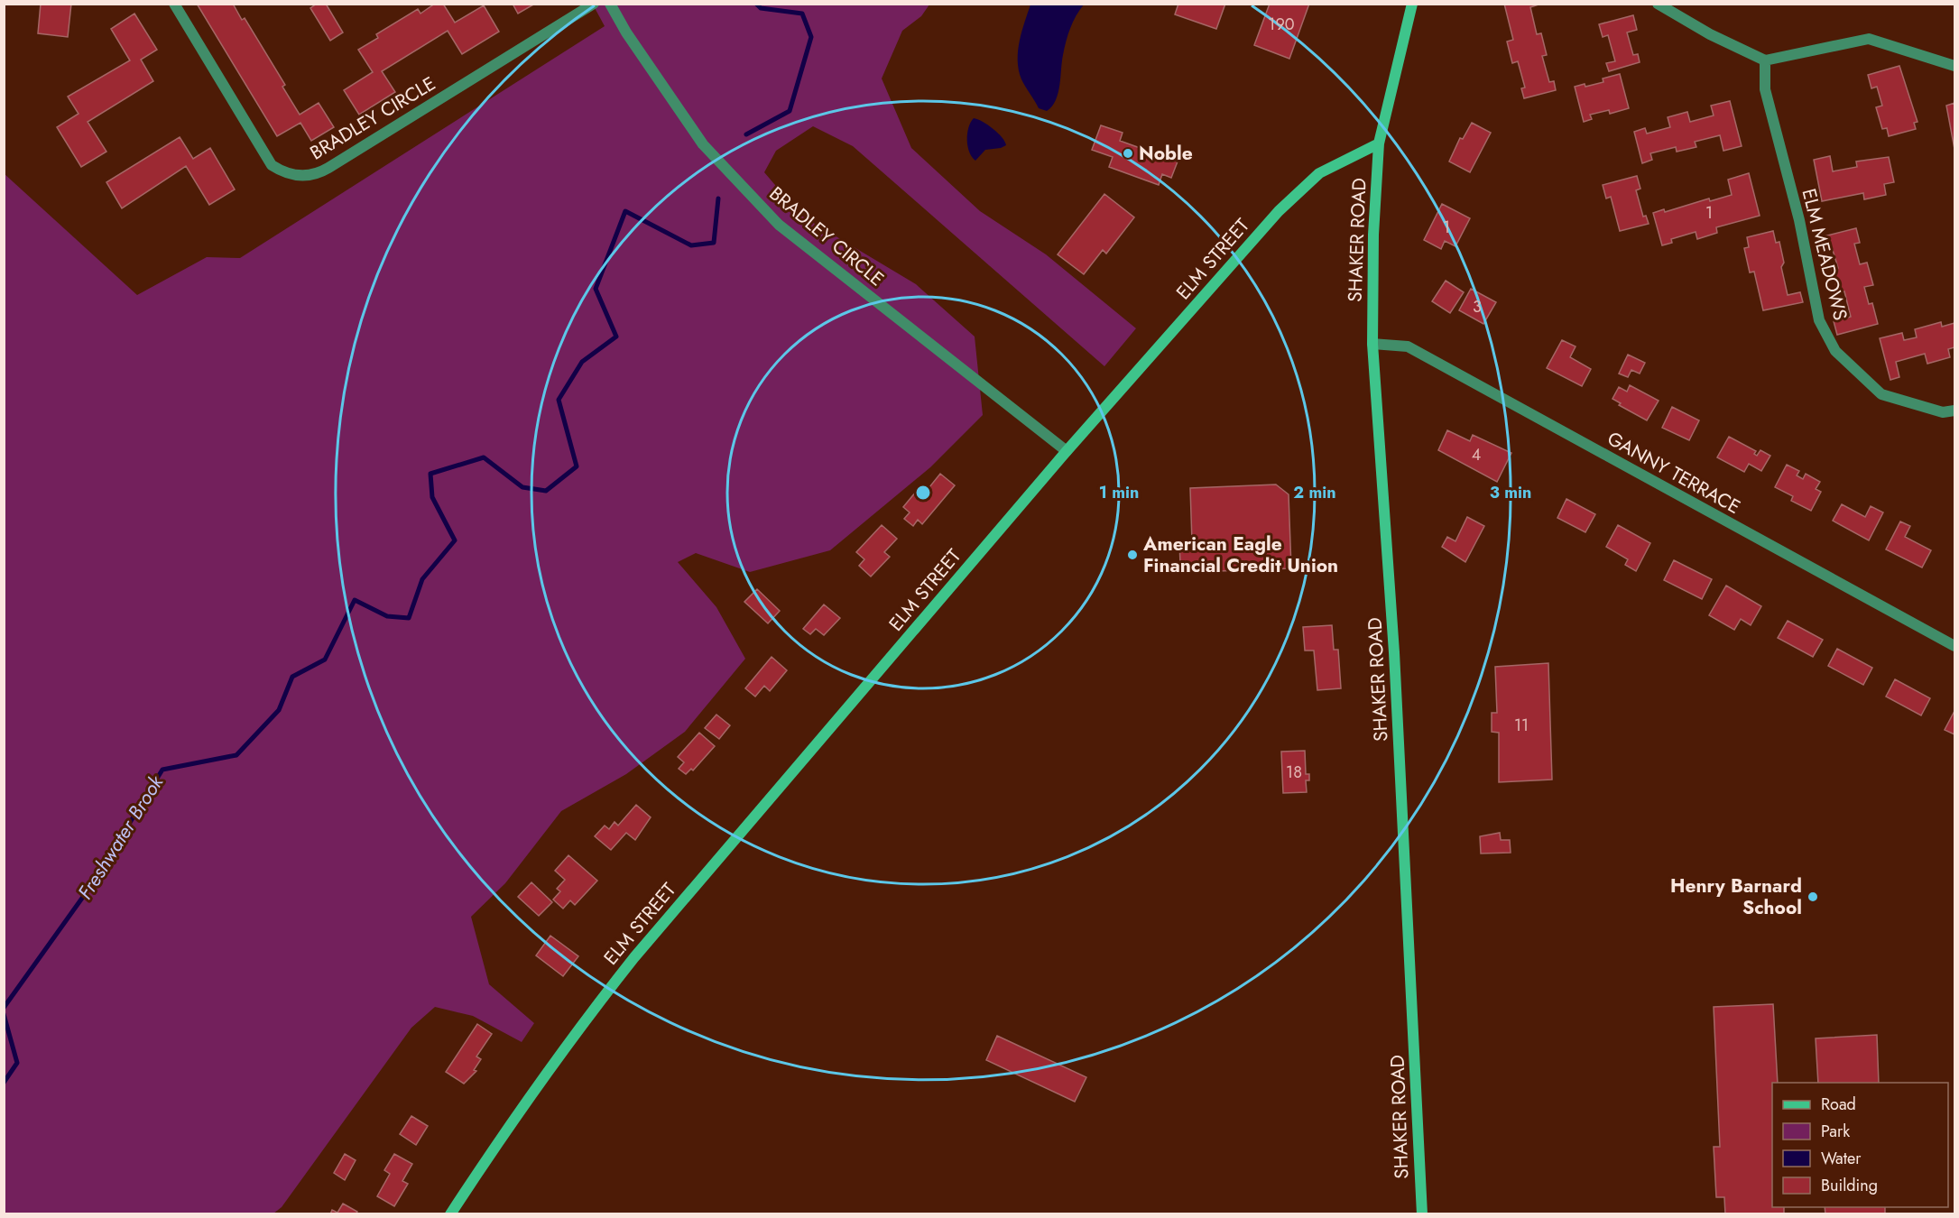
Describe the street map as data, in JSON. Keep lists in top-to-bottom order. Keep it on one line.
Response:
{"streets":{"street":["BRADLEY CIRCLE","SHAKER ROAD","ELM MEADOWS","ELM STREET","GANNY TERRACE"]},"crossings":[["BRADLEY CIRCLE","ELM STREET"],["SHAKER ROAD","ELM STREET"],["SHAKER ROAD","GANNY TERRACE"]],"water":["Freshwater Brook"],"places":["Noble","American Eagle Financial Credit Union","Henry Barnard School"],"house_numbers":["190","1","1","3","4","11","18"],"legend":["Road","Park","Water","Building"],"rings":["1 min","2 min","3 min"]}
